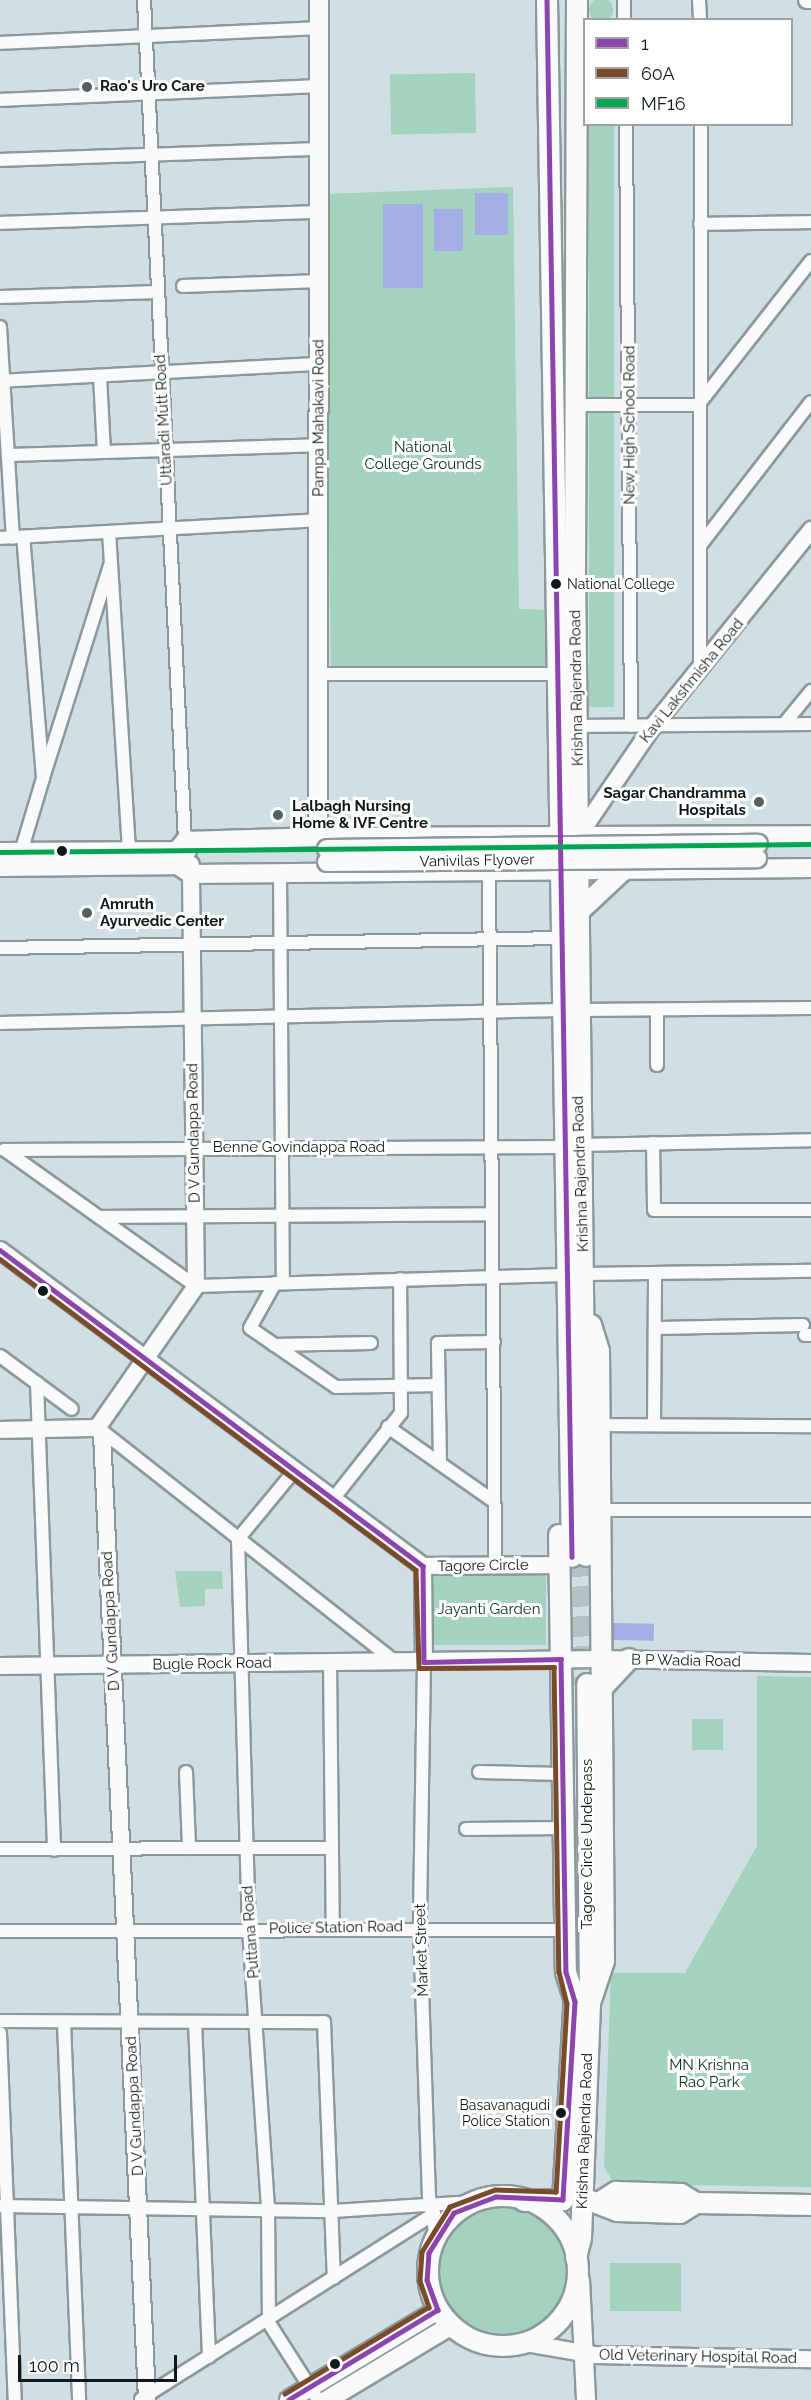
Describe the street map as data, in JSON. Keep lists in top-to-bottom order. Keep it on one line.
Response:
{"streets":{"main road":["Pampa Mahakavi Road","Krishna Rajendra Road","Vanivilas Flyover","Tagore Circle Underpass"],"street":["Uttaradi Mutt Road","New High School Road","Kavi Lakshmisha Road","D V Gundappa Road","Benne Govindappa Road","Tagore Circle","B P Wadia Road","Bugle Rock Road","Police Station Road","Puttana Road","Market Street","Old Veterinary Hospital Road"]},"crossings":[["Pampa Mahakavi Road","Vanivilas Flyover"],["Uttaradi Mutt Road","Vanivilas Flyover"],["Uttaradi Mutt Road","D V Gundappa Road"],["Kavi Lakshmisha Road","Krishna Rajendra Road"],["Krishna Rajendra Road","Benne Govindappa Road"],["Krishna Rajendra Road","Tagore Circle"],["Krishna Rajendra Road","Tagore Circle Underpass"],["Krishna Rajendra Road","Market Street"],["Krishna Rajendra Road","Old Veterinary Hospital Road"],["Vanivilas Flyover","D V Gundappa Road"],["D V Gundappa Road","Benne Govindappa Road"],["D V Gundappa Road","Bugle Rock Road"],["D V Gundappa Road","Police Station Road"],["Tagore Circle","Bugle Rock Road"],["Tagore Circle","Market Street"],["Bugle Rock Road","Puttana Road"],["Bugle Rock Road","Market Street"],["Police Station Road","Puttana Road"],["Police Station Road","Market Street"],["Market Street","Old Veterinary Hospital Road"]],"parks":["National College Grounds","Jayanti Garden","MN Krishna Rao Park"],"places":["Rao's Uro Care","National College","Sagar Chandramma Hospitals","Lalbagh Nursing Home & IVF Centre","Amruth Ayurvedic Center","Basavanagudi Police Station"],"lines":["transit line 1","transit line MF16","transit line 60A"],"legend":["1","60A","MF16"],"scale_bar":"100 m"}
